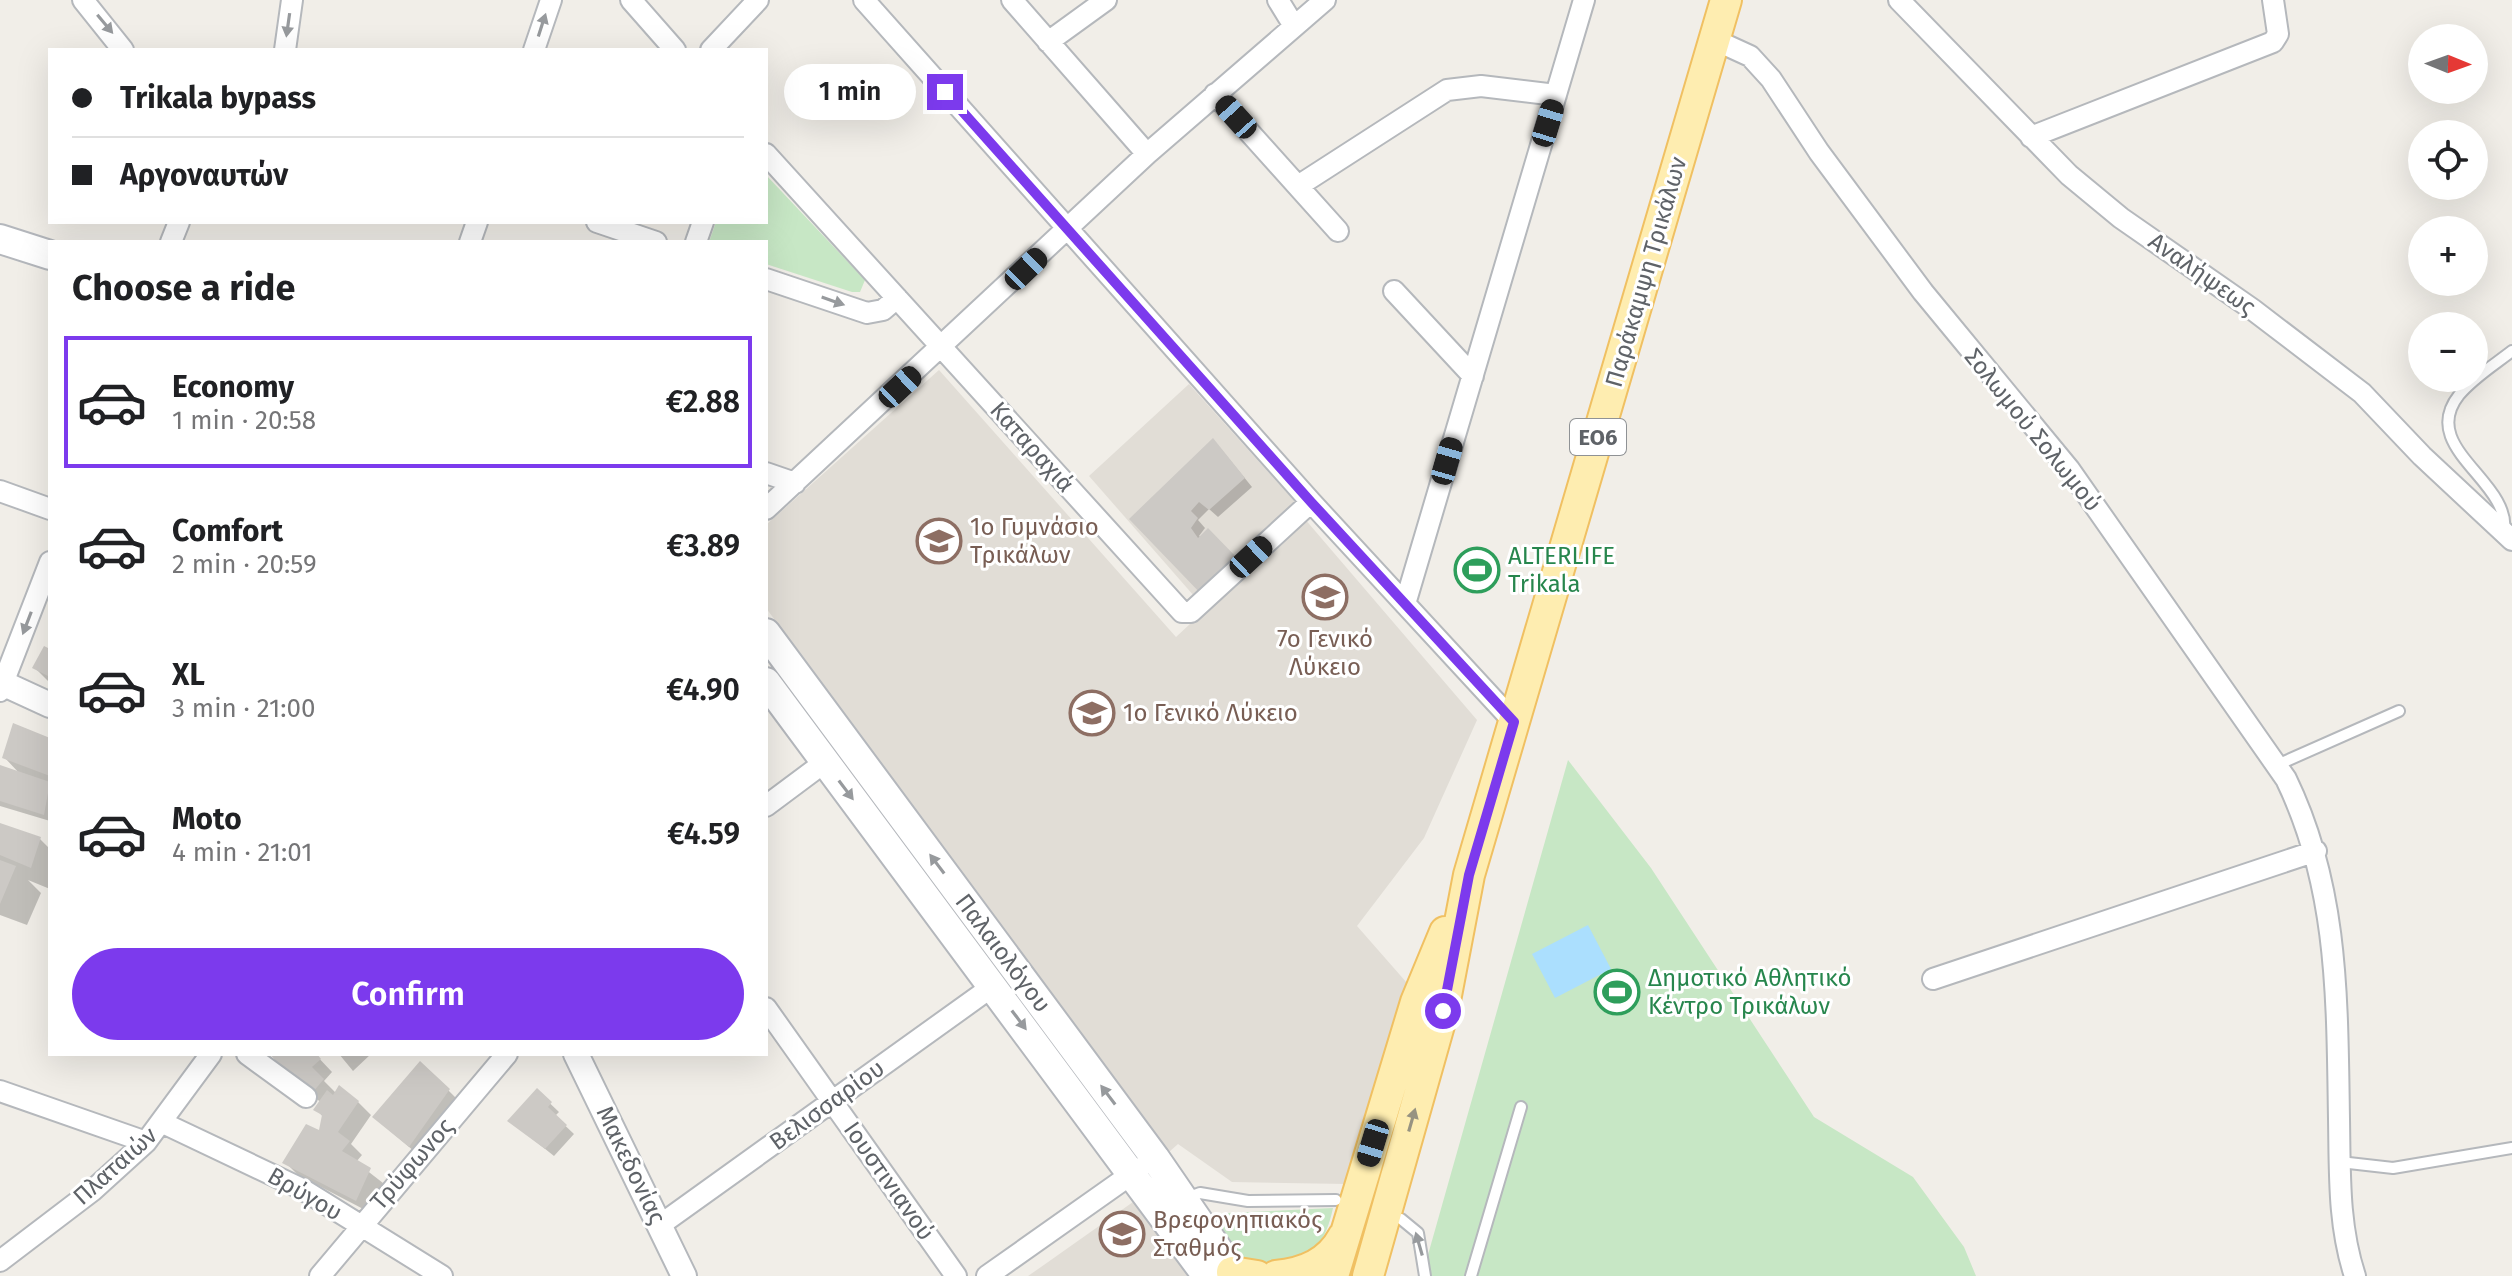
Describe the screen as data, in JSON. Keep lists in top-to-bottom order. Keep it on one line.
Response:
{"streets":{"main road":["Παράκαμψη Τρικάλων","ΕΟ6","Παλαιολόγου"],"street":["Αναλήψεως","Σολωμού Σολωμού","Καταραχιά","Βελισσαρίου","Τρύφωνος","Μακεδονίας","Πλαταιών","Ιουστινιανού","Βρύγου"]},"crossings":[["Παράκαμψη Τρικάλων","Σολωμού Σολωμού"],["Παράκαμψη Τρικάλων","ΕΟ6"],["Παλαιολόγου","Βελισσαρίου"],["Βελισσαρίου","Μακεδονίας"],["Βελισσαρίου","Ιουστινιανού"],["Τρύφωνος","Βρύγου"],["Πλαταιών","Βρύγου"]],"places":{"school or university":["1ο Γυμνάσιο Τρικάλων","7ο Γενικό Λύκειο","1ο Γενικό Λύκειο","Βρεφονηπιακός Σταθμός"],"sports":["ALTERLIFE Trikala","Δημοτικό Αθλητικό Κέντρο Τρικάλων"]},"north":"right","page":{"map_buttons":["+","−"],"banner":["Trikala bypass","Αργοναυτών"],"bubble":"1 min","heading":"Choose a ride","list":[{"name":"Economy","note":"1 min · 20:58","value":"€2.88"},{"name":"Comfort","note":"2 min · 20:59","value":"€3.89"},{"name":"XL","note":"3 min · 21:00","value":"€4.90"},{"name":"Moto","note":"4 min · 21:01","value":"€4.59"}],"buttons":"Confirm"}}
